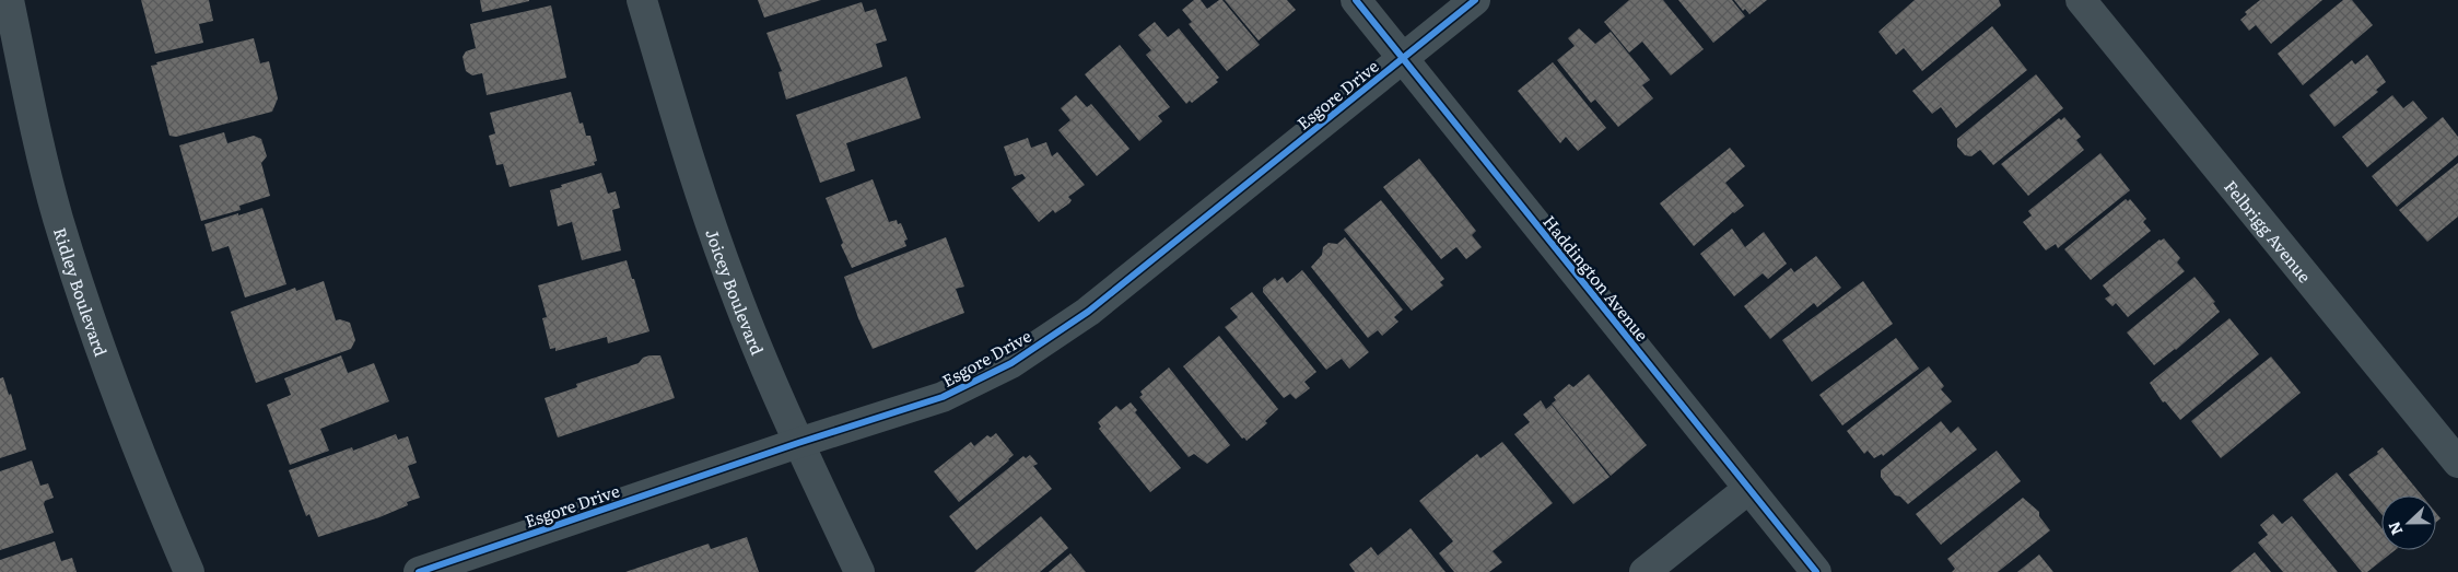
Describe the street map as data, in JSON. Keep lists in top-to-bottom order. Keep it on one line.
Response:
{"streets":{"street":["Esgore Drive","Felbrigg Avenue","Haddington Avenue","Ridley Boulevard","Joicey Boulevard"]},"crossings":[["Esgore Drive","Haddington Avenue"],["Esgore Drive","Joicey Boulevard"]],"north":"left"}
